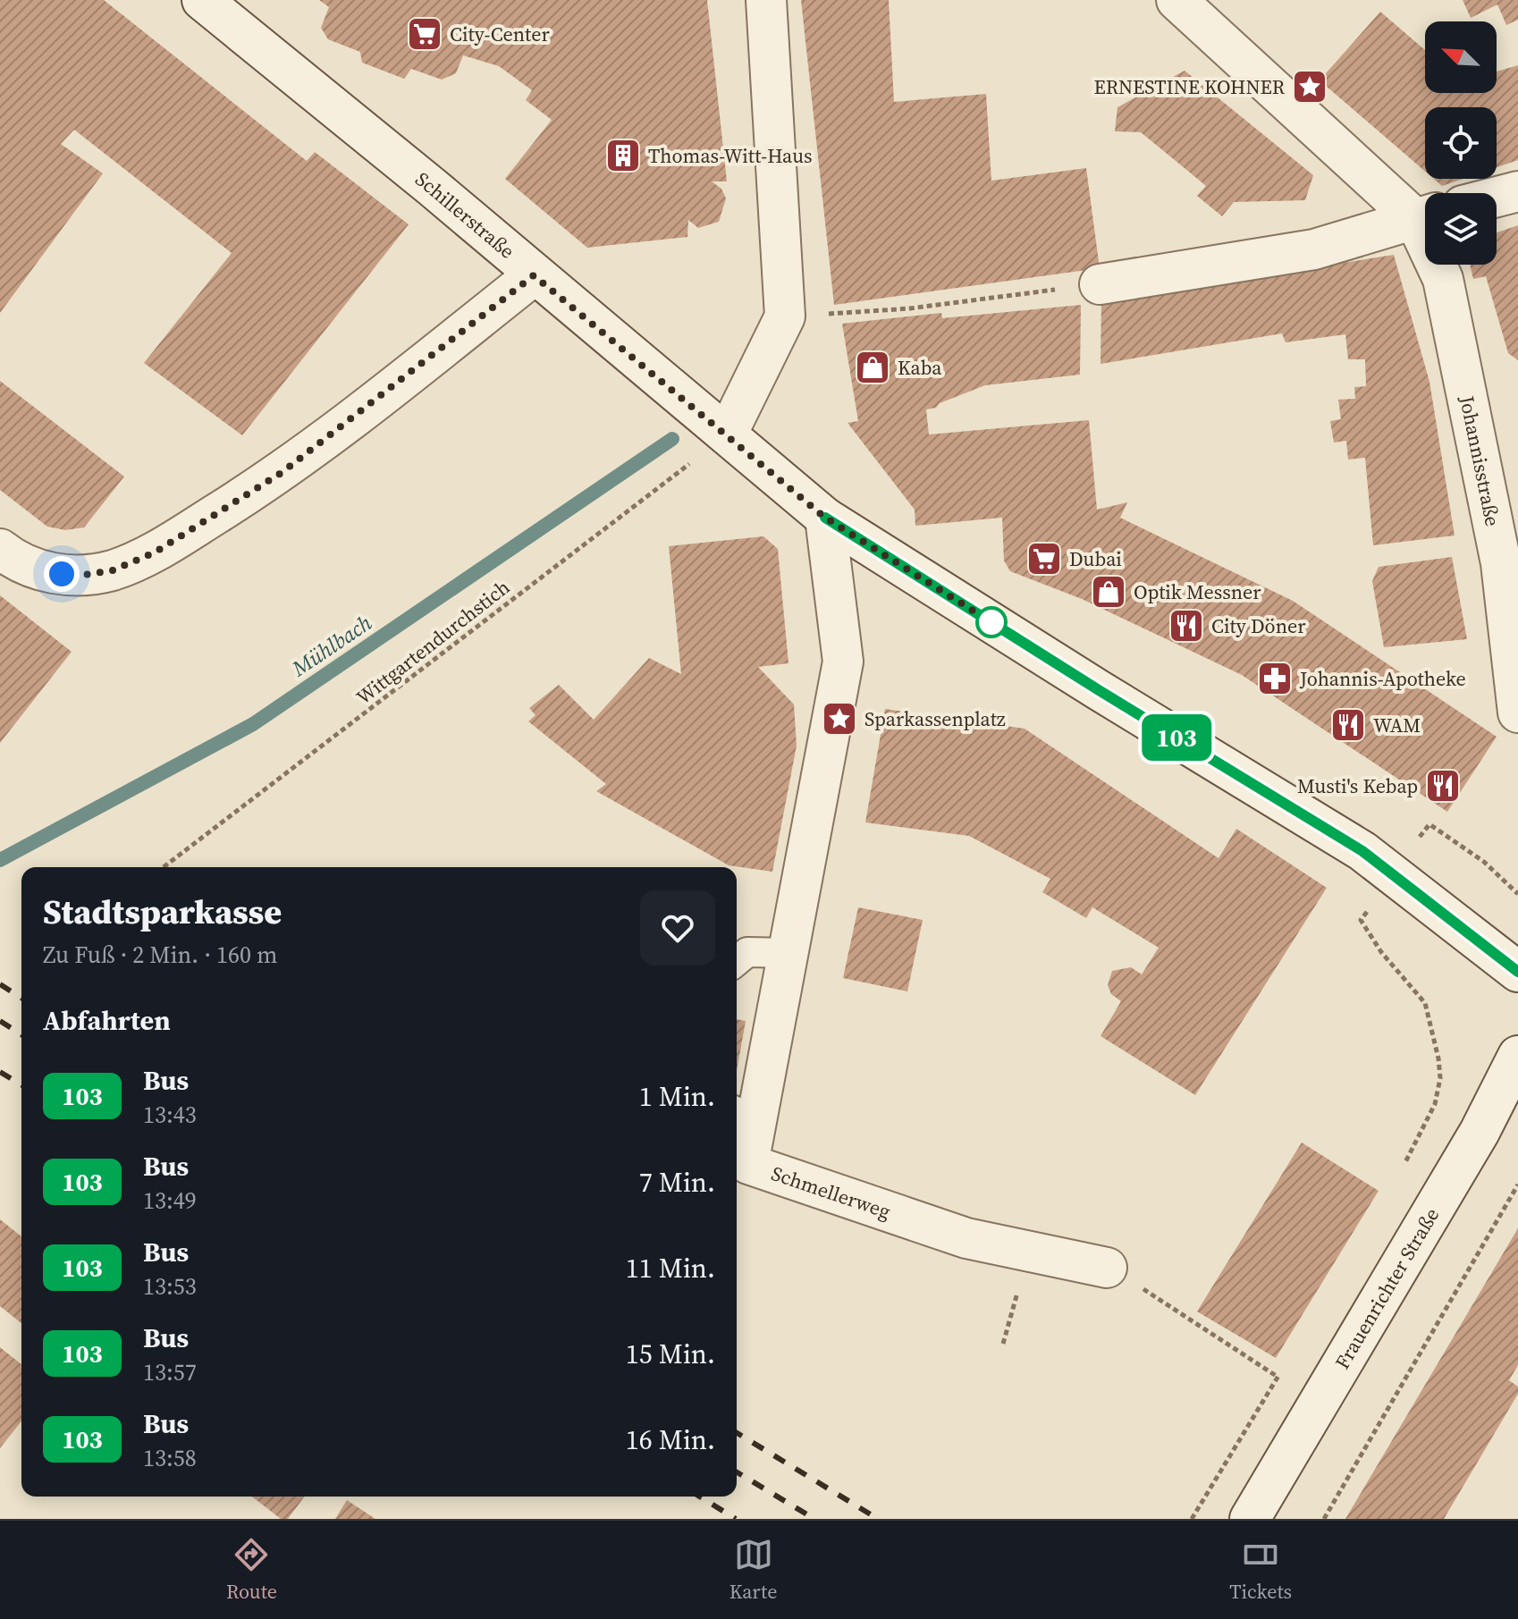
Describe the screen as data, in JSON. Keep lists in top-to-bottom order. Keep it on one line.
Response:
{"streets":{"street":["Schillerstraße","Johannisstraße","Schmellerweg","Frauenrichter Straße"],"path":["Wittgartendurchstich"]},"crossings":[["Schillerstraße","Wittgartendurchstich"]],"water":["Mühlbach"],"places":{"supermarket":["City-Center","Dubai"],"place":["ERNESTINE KOHNER","Sparkassenplatz"],"building":["Thomas-Witt-Haus"],"shop":["Kaba","Optik Messner"],"restaurant":["City Döner","WAM","Musti's Kebap"],"pharmacy":["Johannis-Apotheke"]},"lines":["bus line 103"],"north":"top left","page":{"on_map":"103","heading":[["Stadtsparkasse","Zu Fuß · 2 Min. · 160 m"],"Abfahrten"],"list":[{"mark":"103","name":"Bus","note":"13:43","value":"1 Min."},{"mark":"103","name":"Bus","note":"13:49","value":"7 Min."},{"mark":"103","name":"Bus","note":"13:53","value":"11 Min."},{"mark":"103","name":"Bus","note":"13:57","value":"15 Min."},{"mark":"103","name":"Bus","note":"13:58","value":"16 Min."}],"tabs":["Route","Karte","Tickets"]}}
